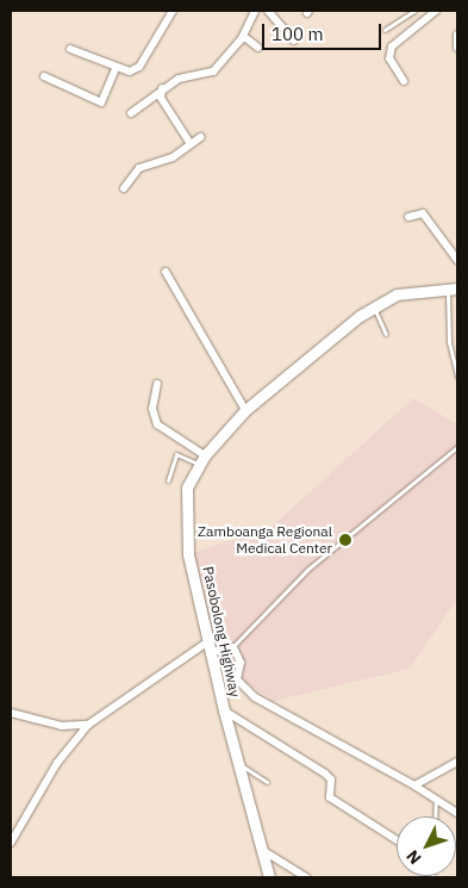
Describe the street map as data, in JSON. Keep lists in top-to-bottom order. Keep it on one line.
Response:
{"streets":{"street":["Pasobolong Highway"]},"places":["Zamboanga Regional Medical Center"],"scale_bar":"100 m","north":"bottom left"}
